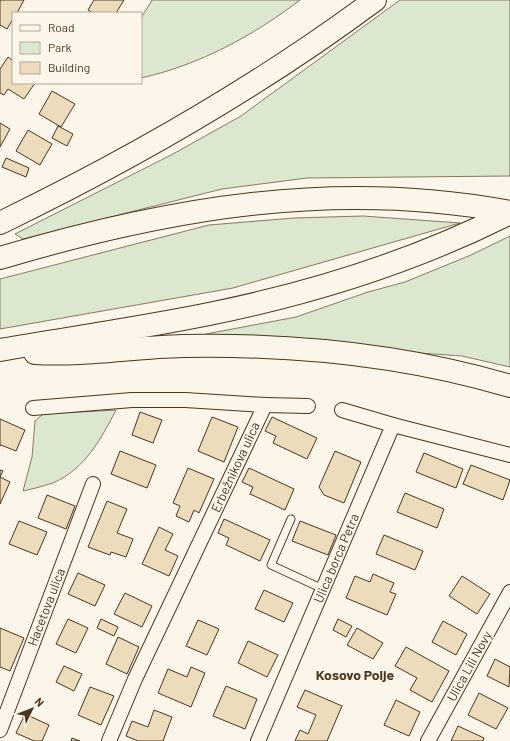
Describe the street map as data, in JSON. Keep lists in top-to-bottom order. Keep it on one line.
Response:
{"streets":{"street":["Erbežnikova ulica","Ulica borca Petra","Hacetova ulica","Ulica Lili Novy"]},"districts":["Kosovo Polje"],"legend":["Road","Park","Building"],"north":"top right"}
